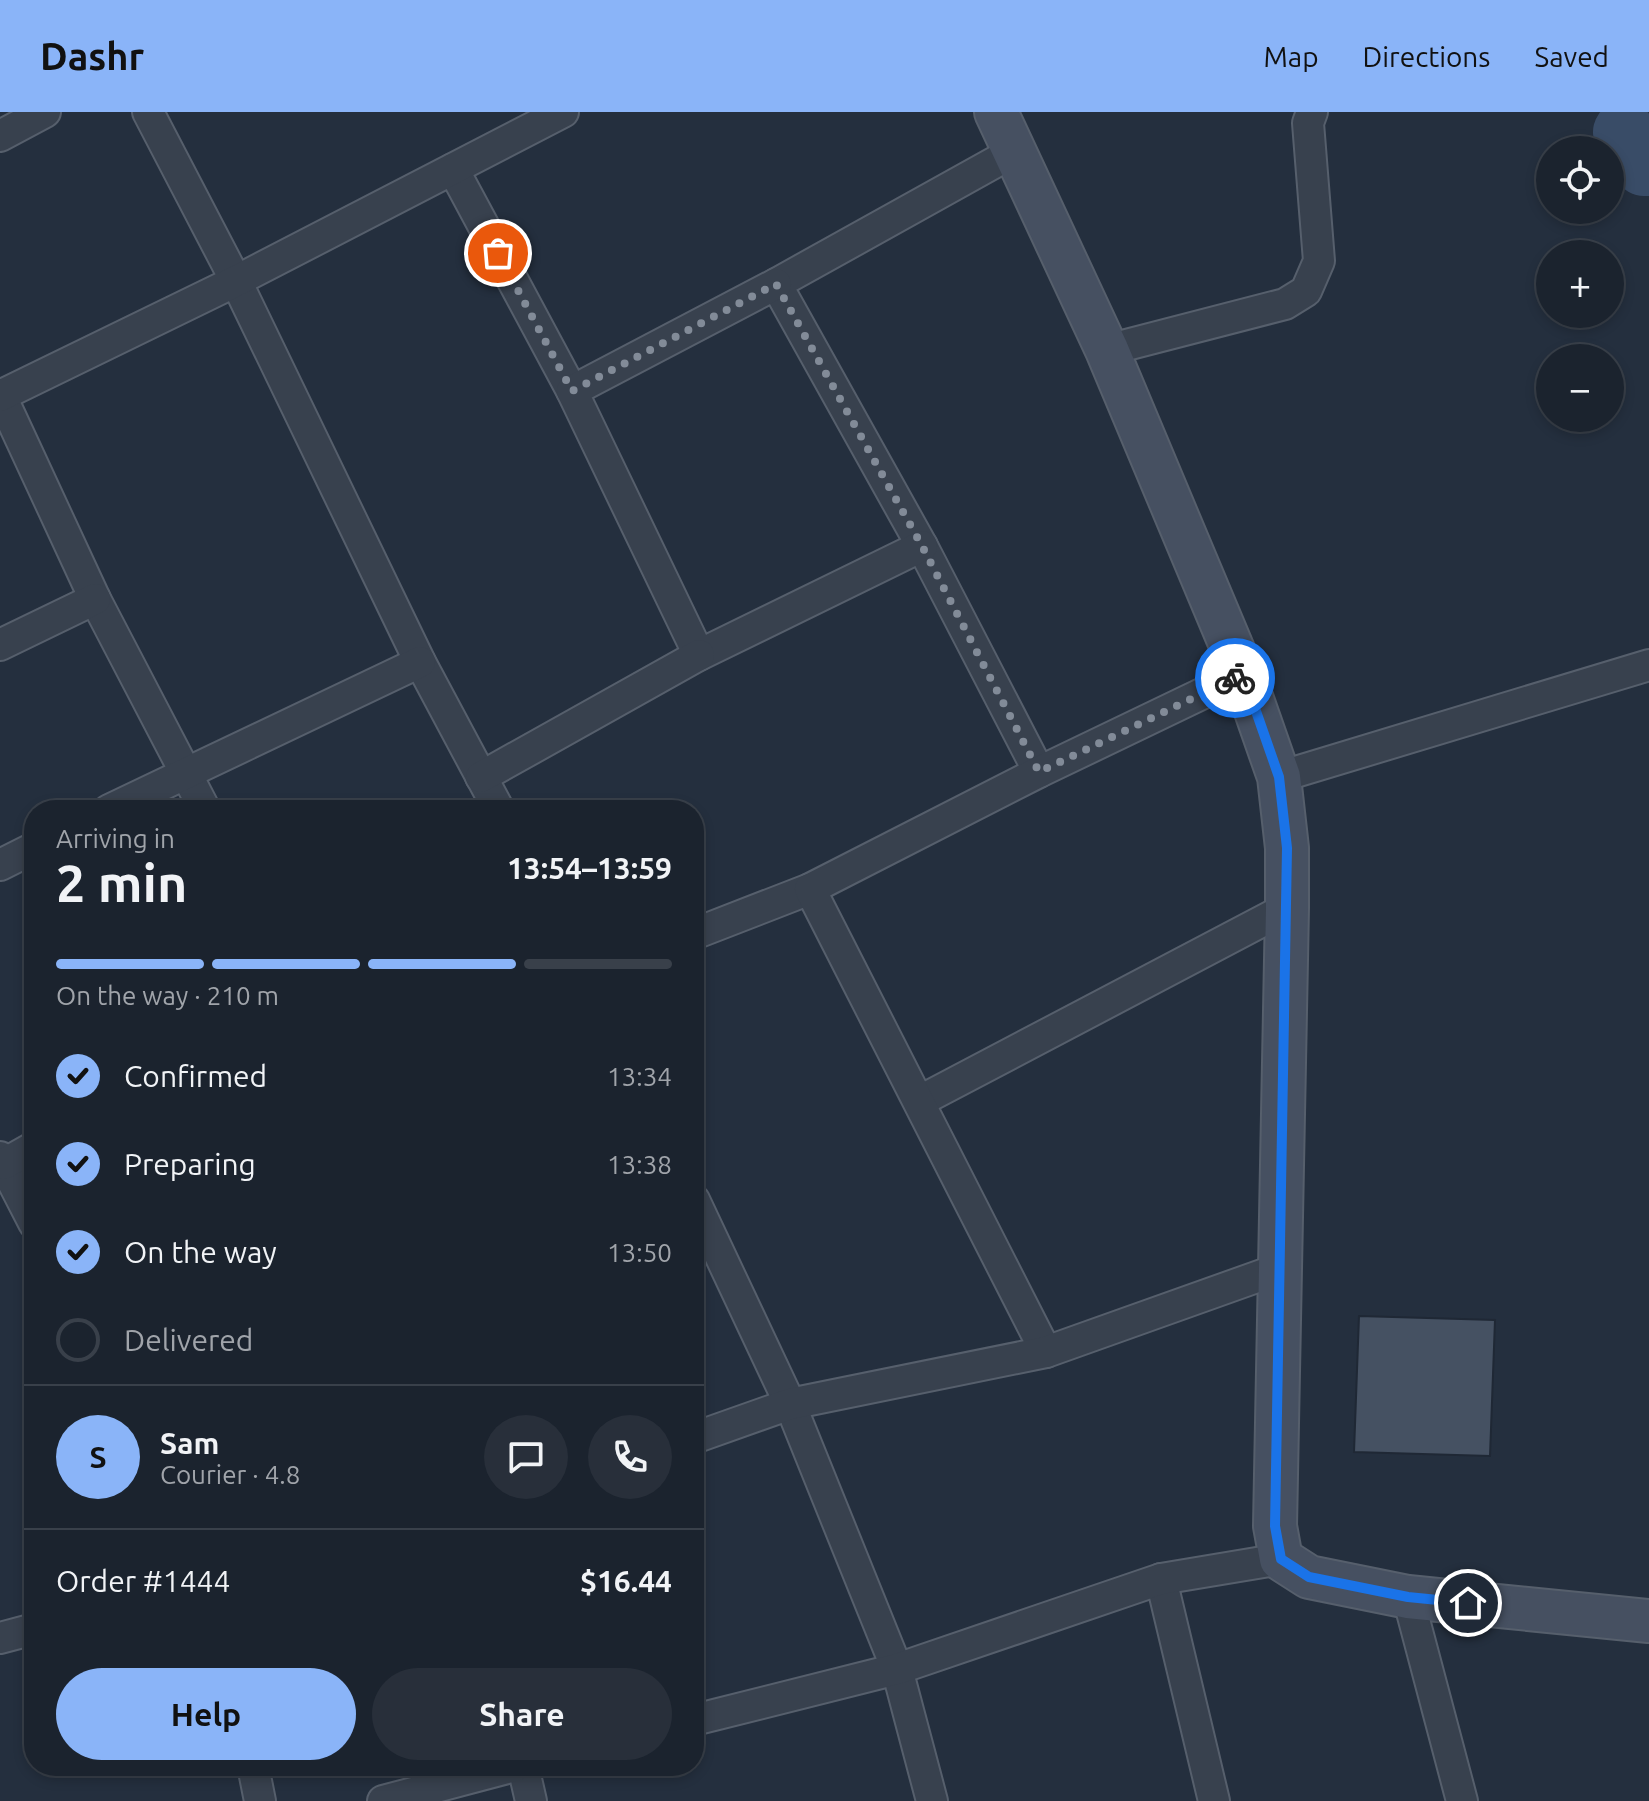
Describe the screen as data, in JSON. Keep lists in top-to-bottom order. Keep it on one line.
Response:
{"page":{"header":"Dashr","nav":["Map","Directions","Saved"],"map_buttons":["+","−"],"heading":["2 min","Arriving in","13:54–13:59"],"panel":["Sam","Courier · 4.8","Order #1444","$16.44"],"bar":"On the way · 210 m","list":[["Confirmed","13:34"],["Preparing","13:38"],["On the way","13:50"],"Delivered"],"round":"S","buttons":["Help","Share"]}}
